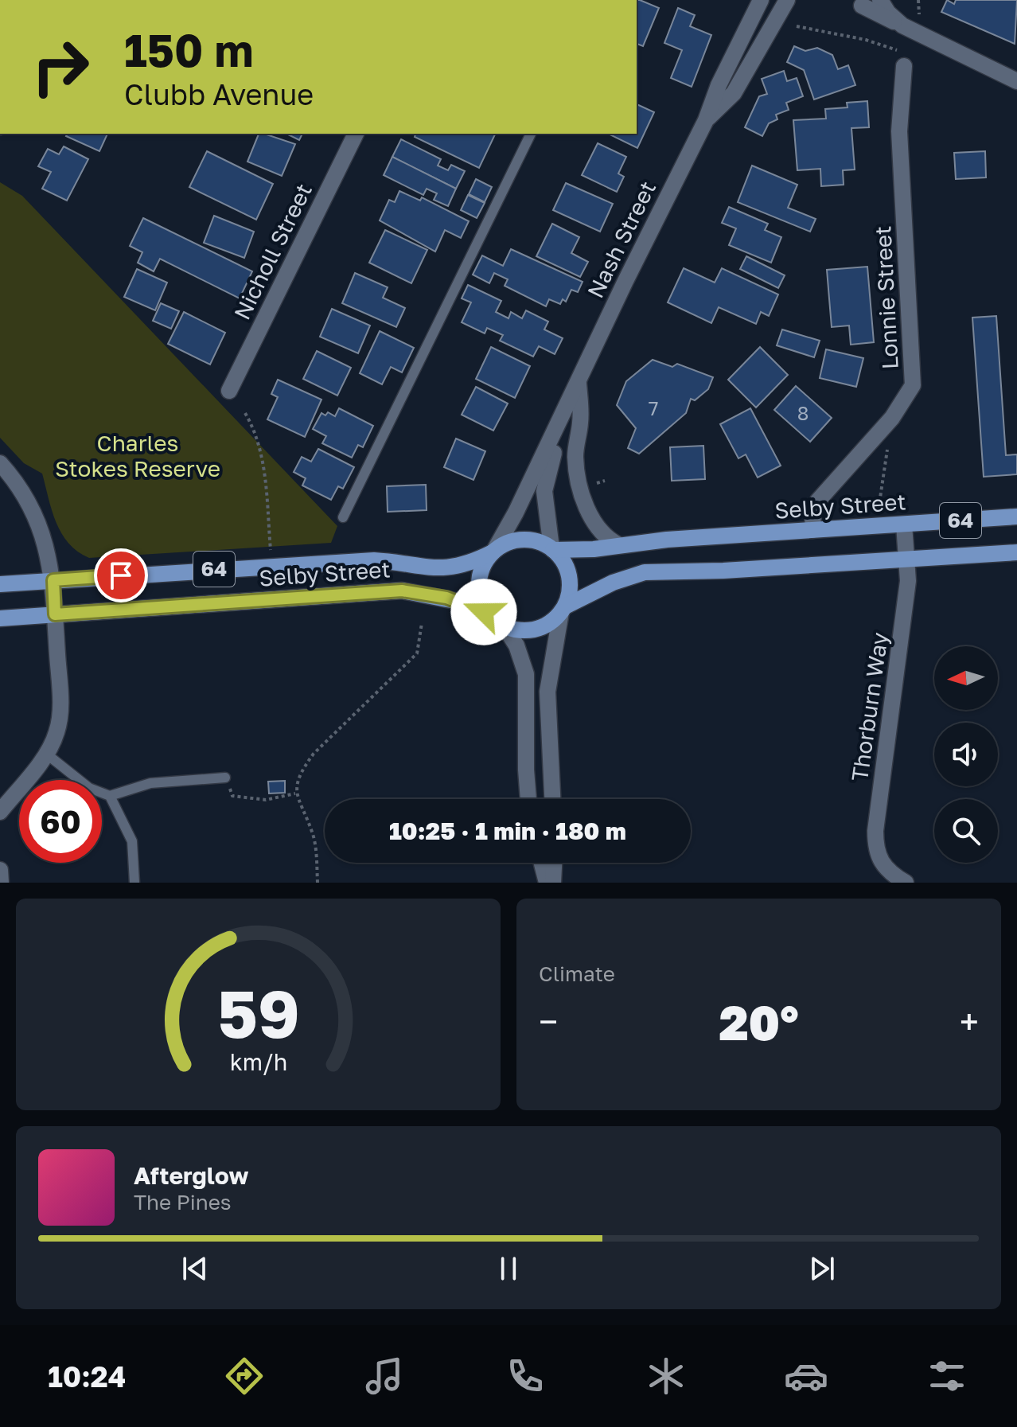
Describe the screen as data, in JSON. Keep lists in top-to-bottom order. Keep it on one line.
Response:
{"streets":{"main road":["Selby Street","64"],"street":["Nash Street","Nicholl Street","Lonnie Street","Thorburn Way"]},"crossings":[["Nash Street","Selby Street"],["Nash Street","64"],["Lonnie Street","Selby Street"],["Selby Street","64"],["Selby Street","Thorburn Way"],["64","Thorburn Way"]],"parks":["Charles Stokes Reserve"],"house_numbers":["7","8"],"north":"left","page":{"turn":["150 m","Clubb Avenue"],"limit":"60","trip":"10:25 · 1 min · 180 m","tile":"Climate","heat":["−","20°","+"],"song":["Afterglow","The Pines"],"tabs":"10:24","gauge":["59","km/h"]}}
